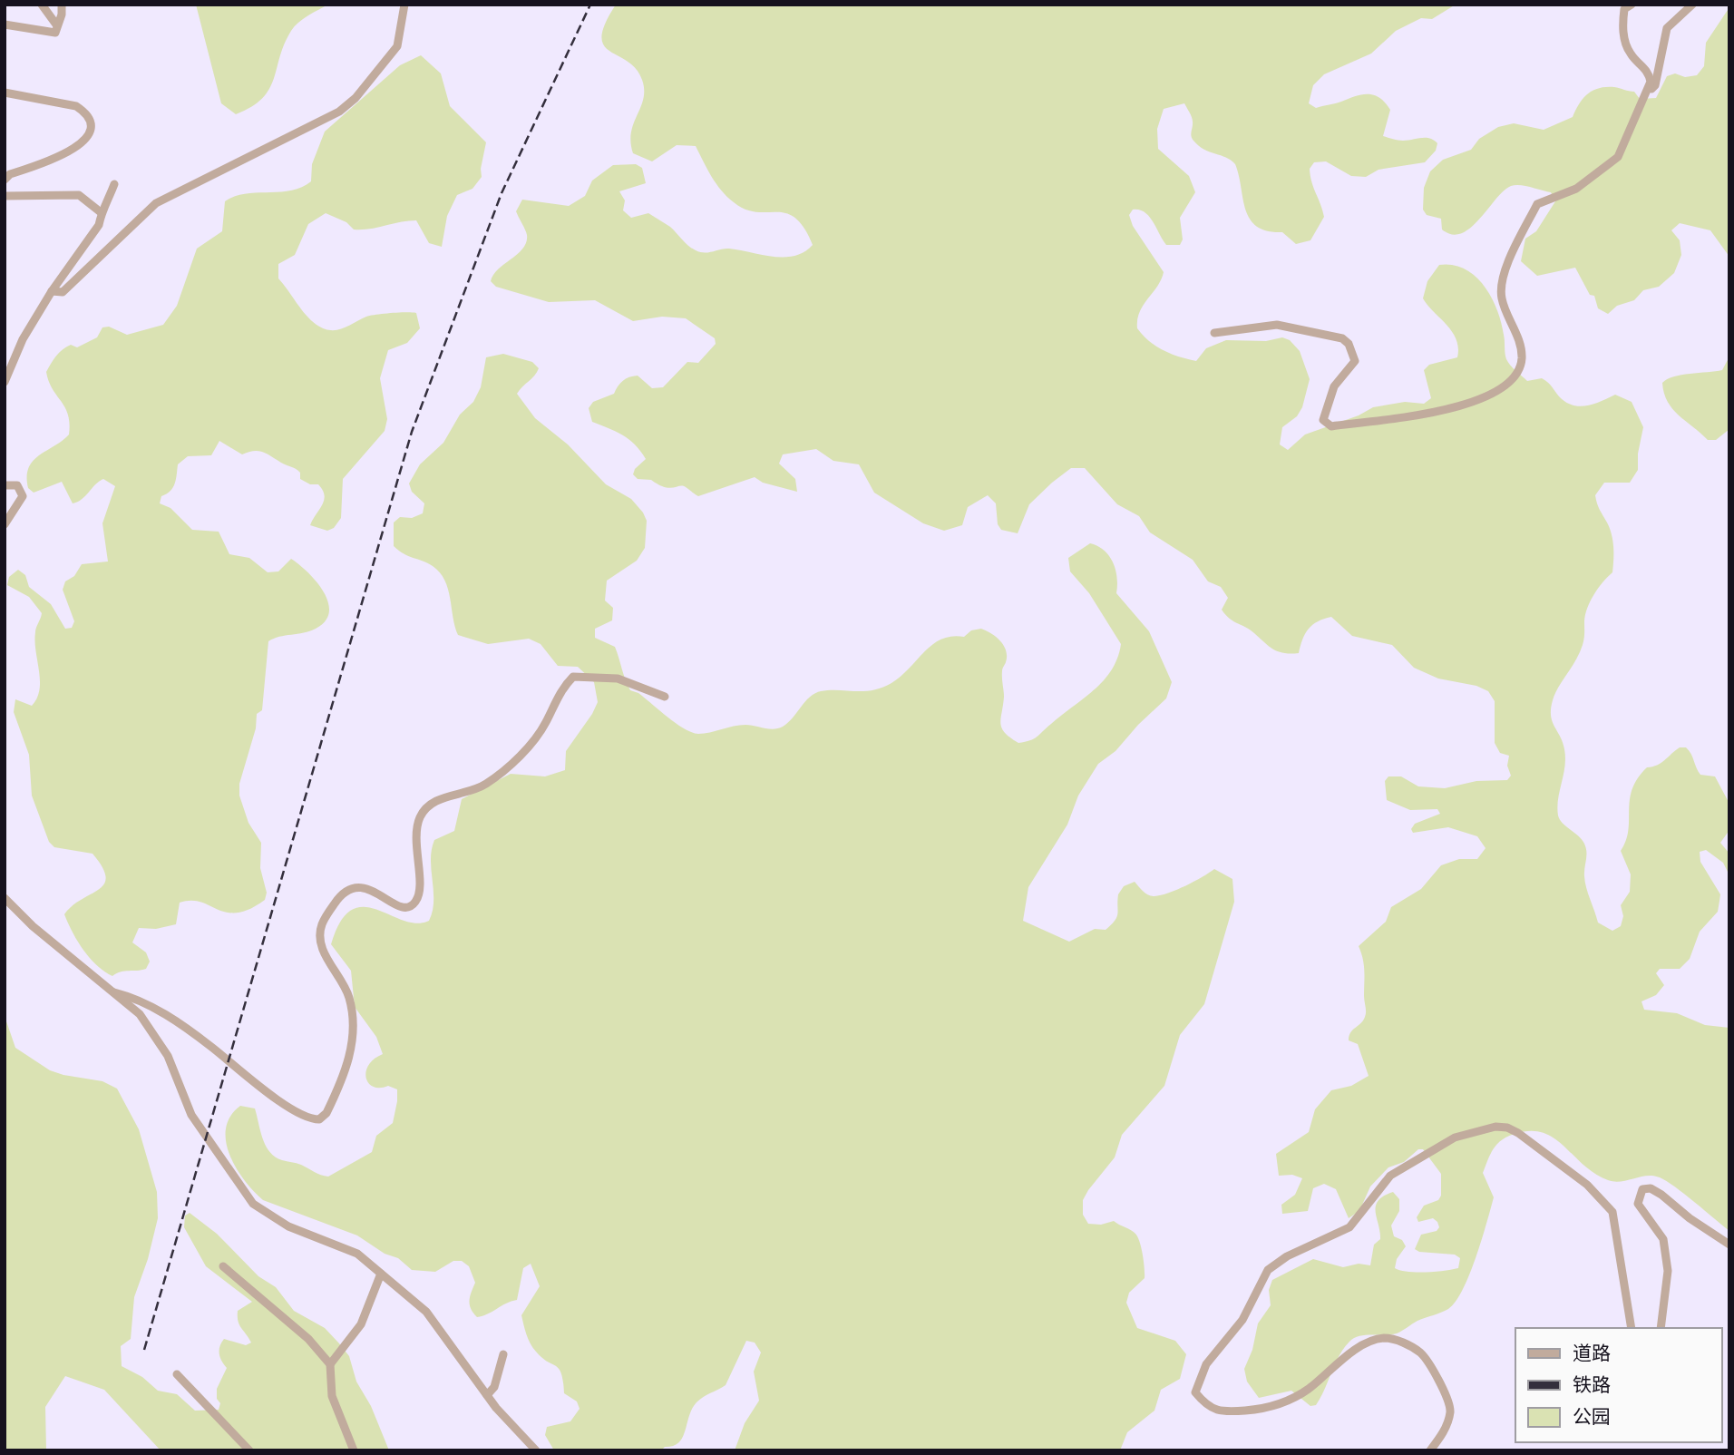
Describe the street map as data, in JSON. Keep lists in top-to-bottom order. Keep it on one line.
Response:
{"legend":["道路","铁路","公园"]}
